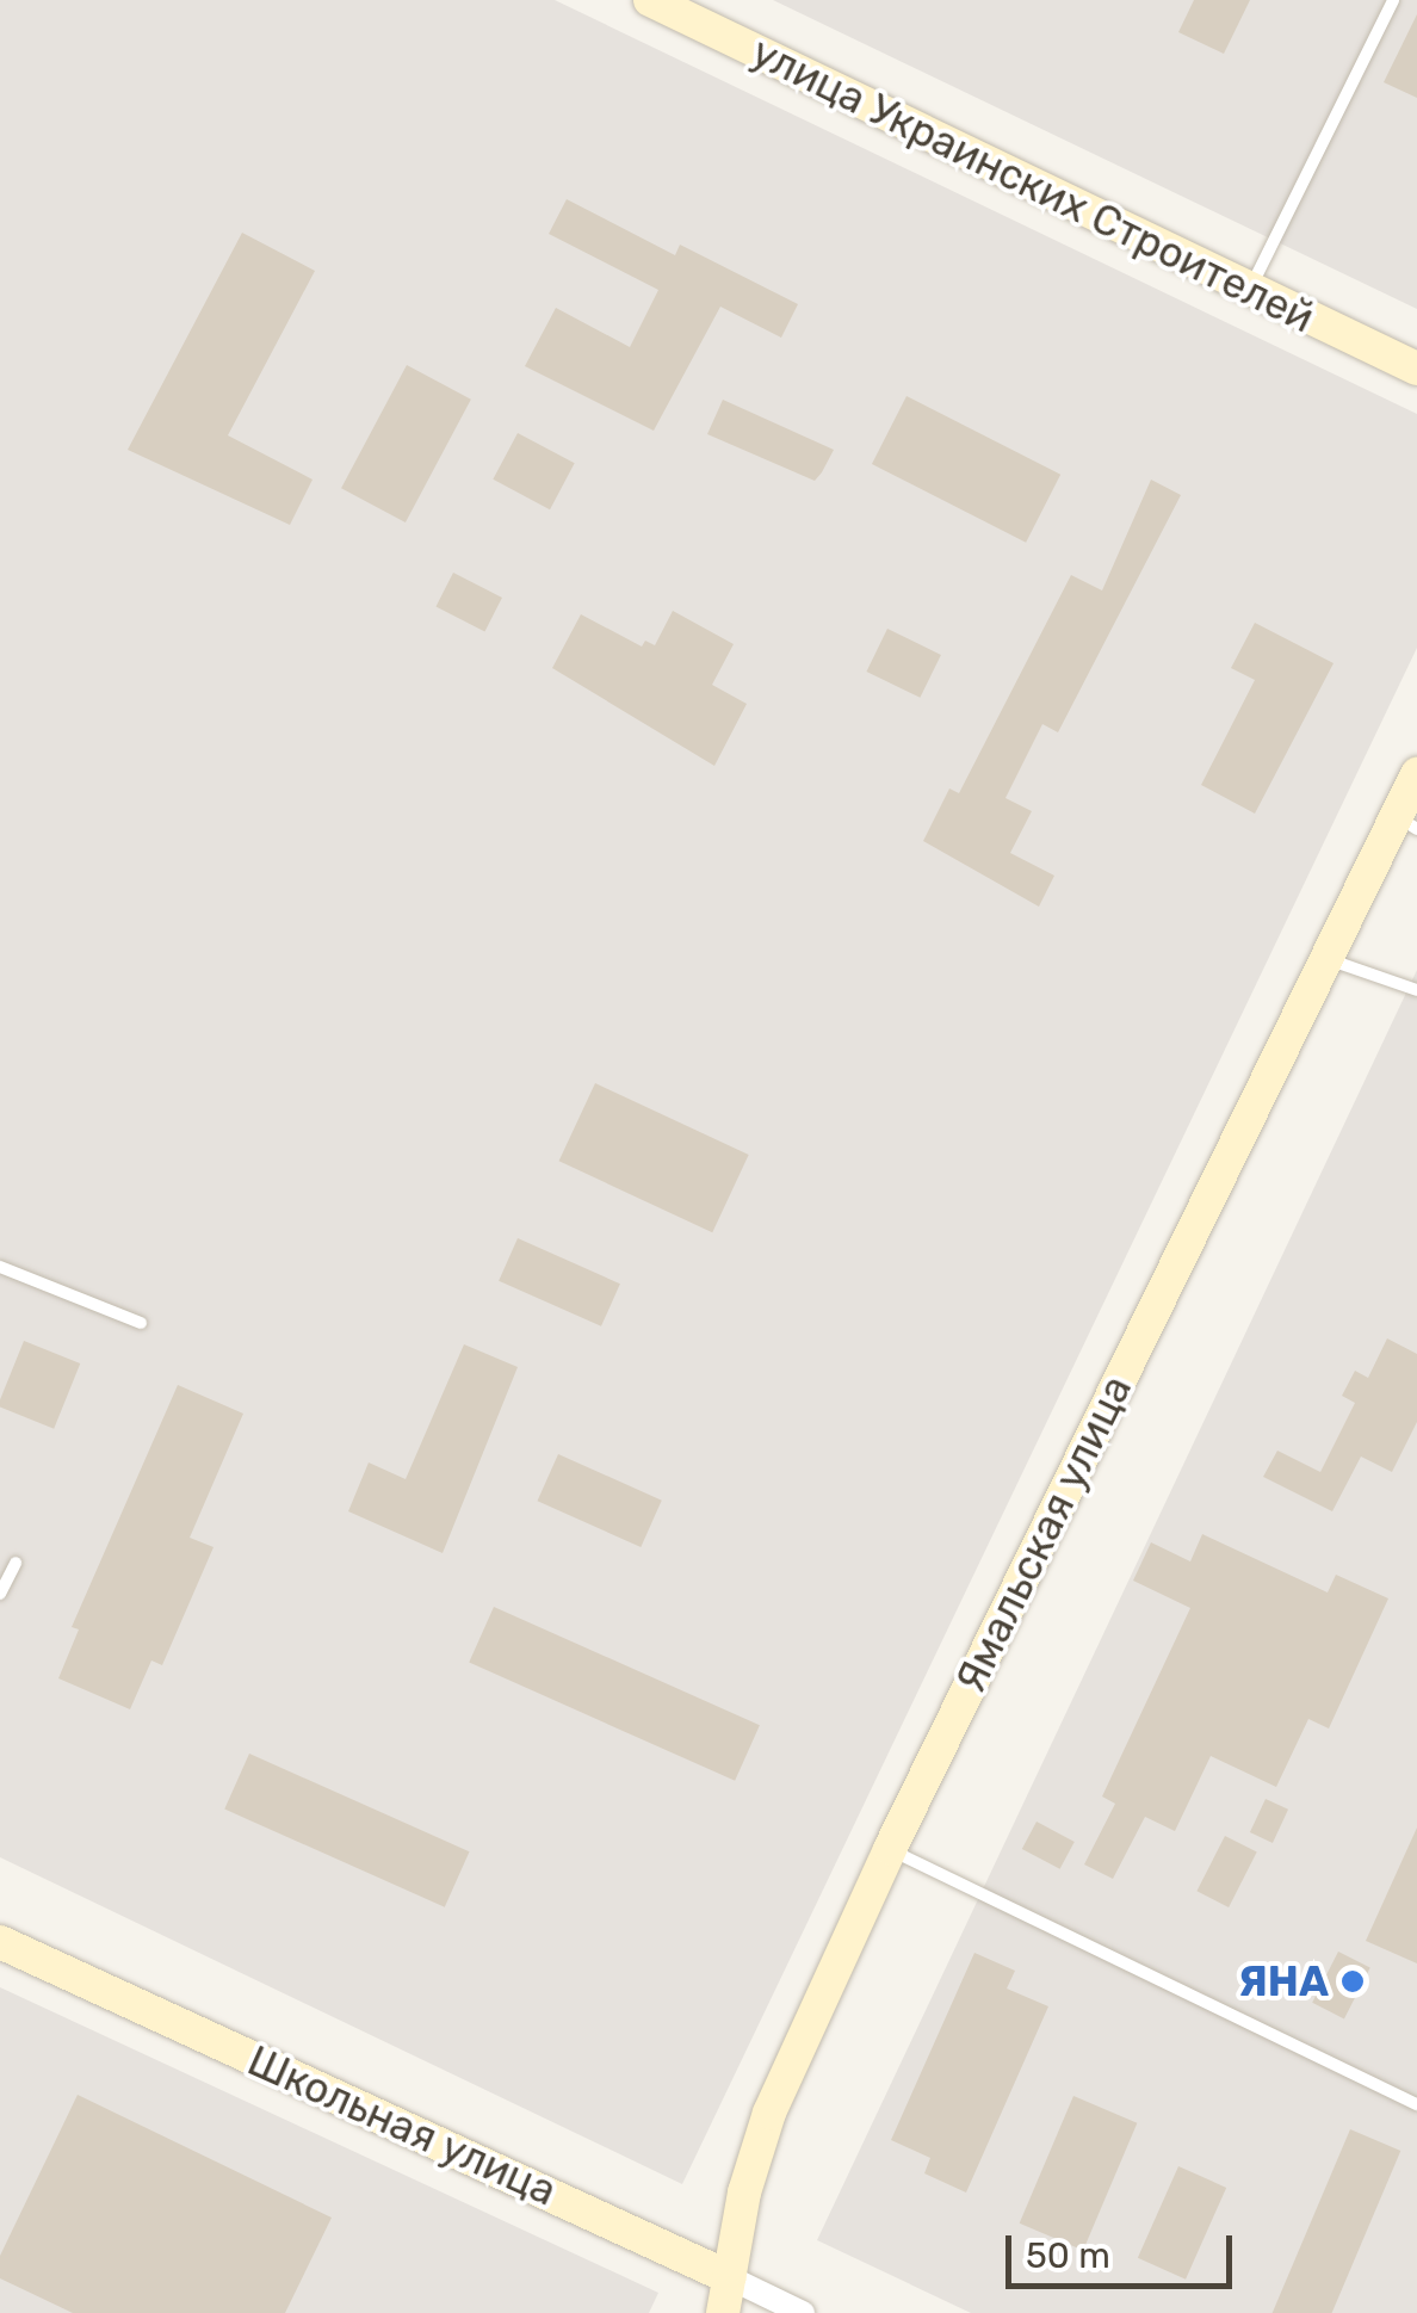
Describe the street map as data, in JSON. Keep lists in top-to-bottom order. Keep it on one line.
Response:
{"streets":{"street":["улица Украинских Строителей","Ямальская улица","Школьная улица"]},"crossings":[["Ямальская улица","Школьная улица"]],"places":["ЯНА"],"scale_bar":"50 m"}
